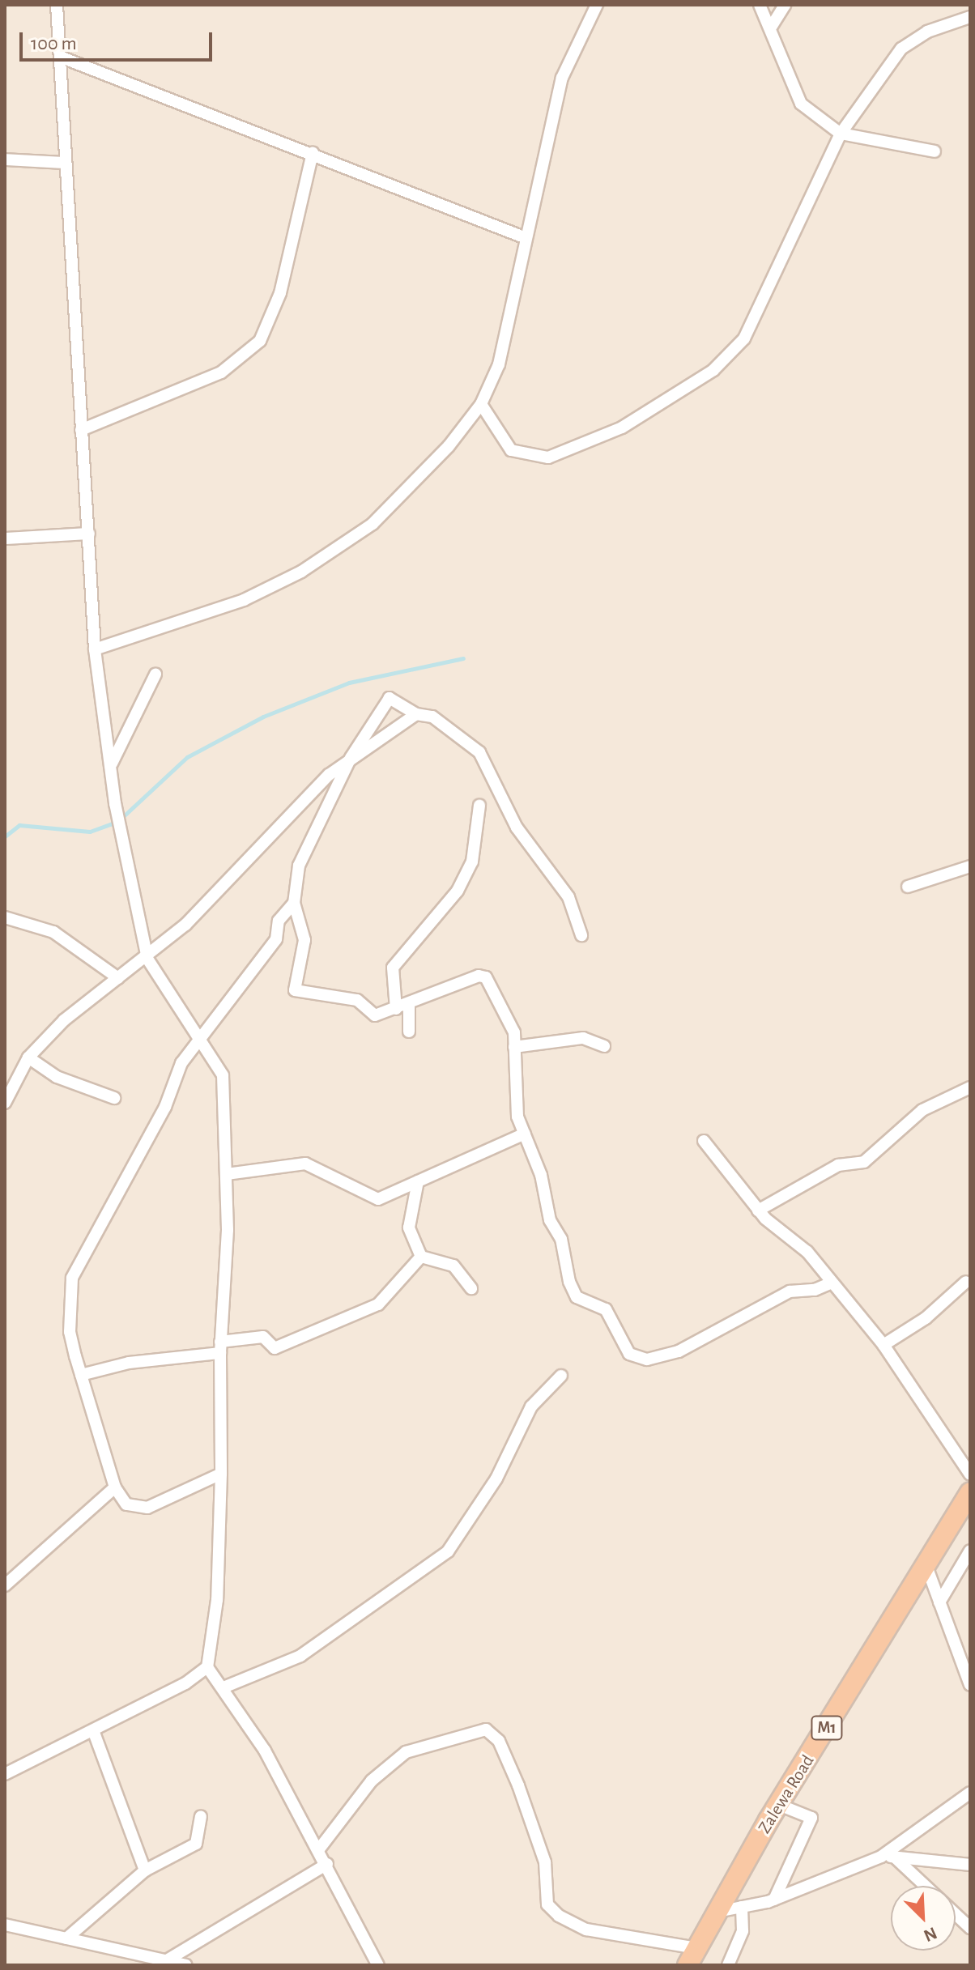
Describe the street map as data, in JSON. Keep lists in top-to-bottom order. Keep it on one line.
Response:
{"streets":{"highway":["M1","Zalewa Road"]},"scale_bar":"100 m","north":"bottom right"}
